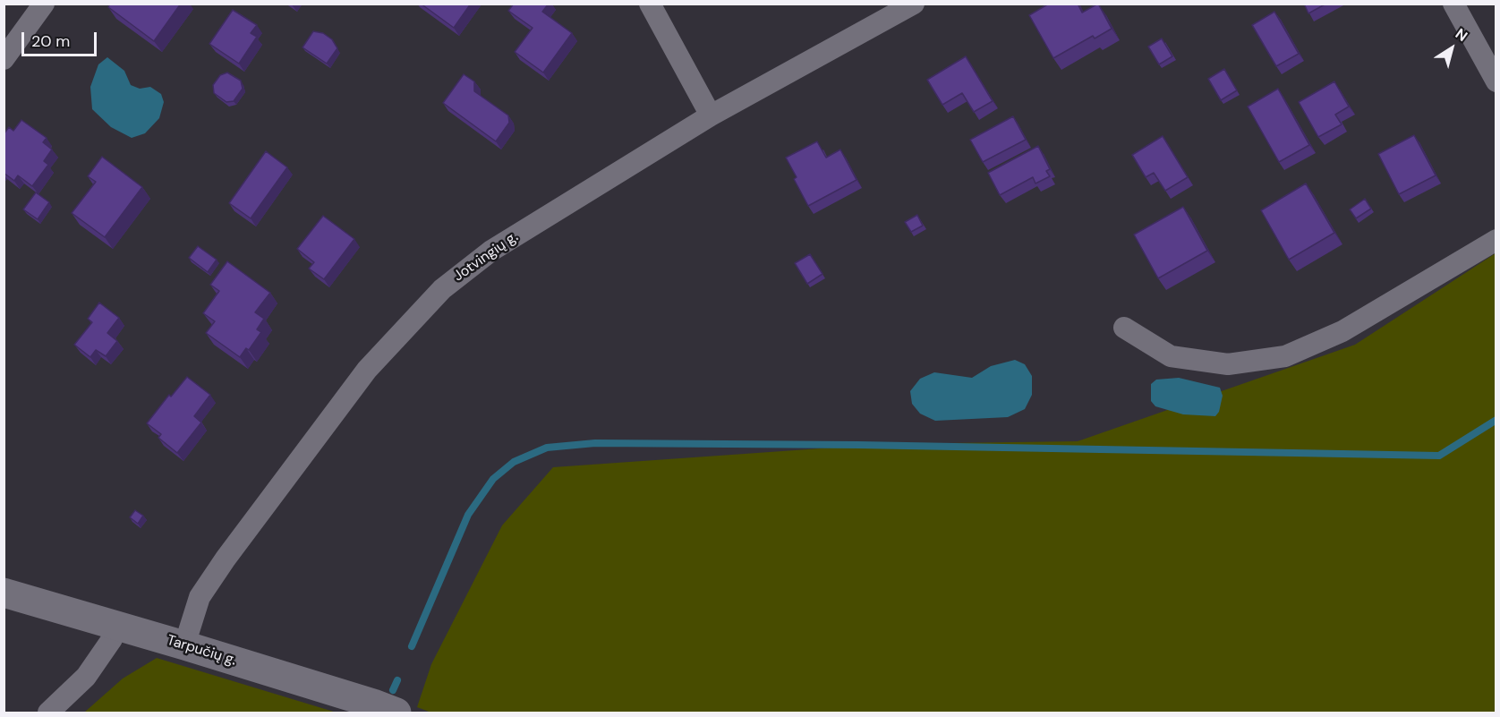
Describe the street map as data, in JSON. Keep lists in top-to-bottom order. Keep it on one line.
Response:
{"streets":{"main road":["Tarpučių g."],"street":["Jotvingių g."]},"crossings":[["Jotvingių g.","Tarpučių g."]],"scale_bar":"20 m","north":"top right"}
